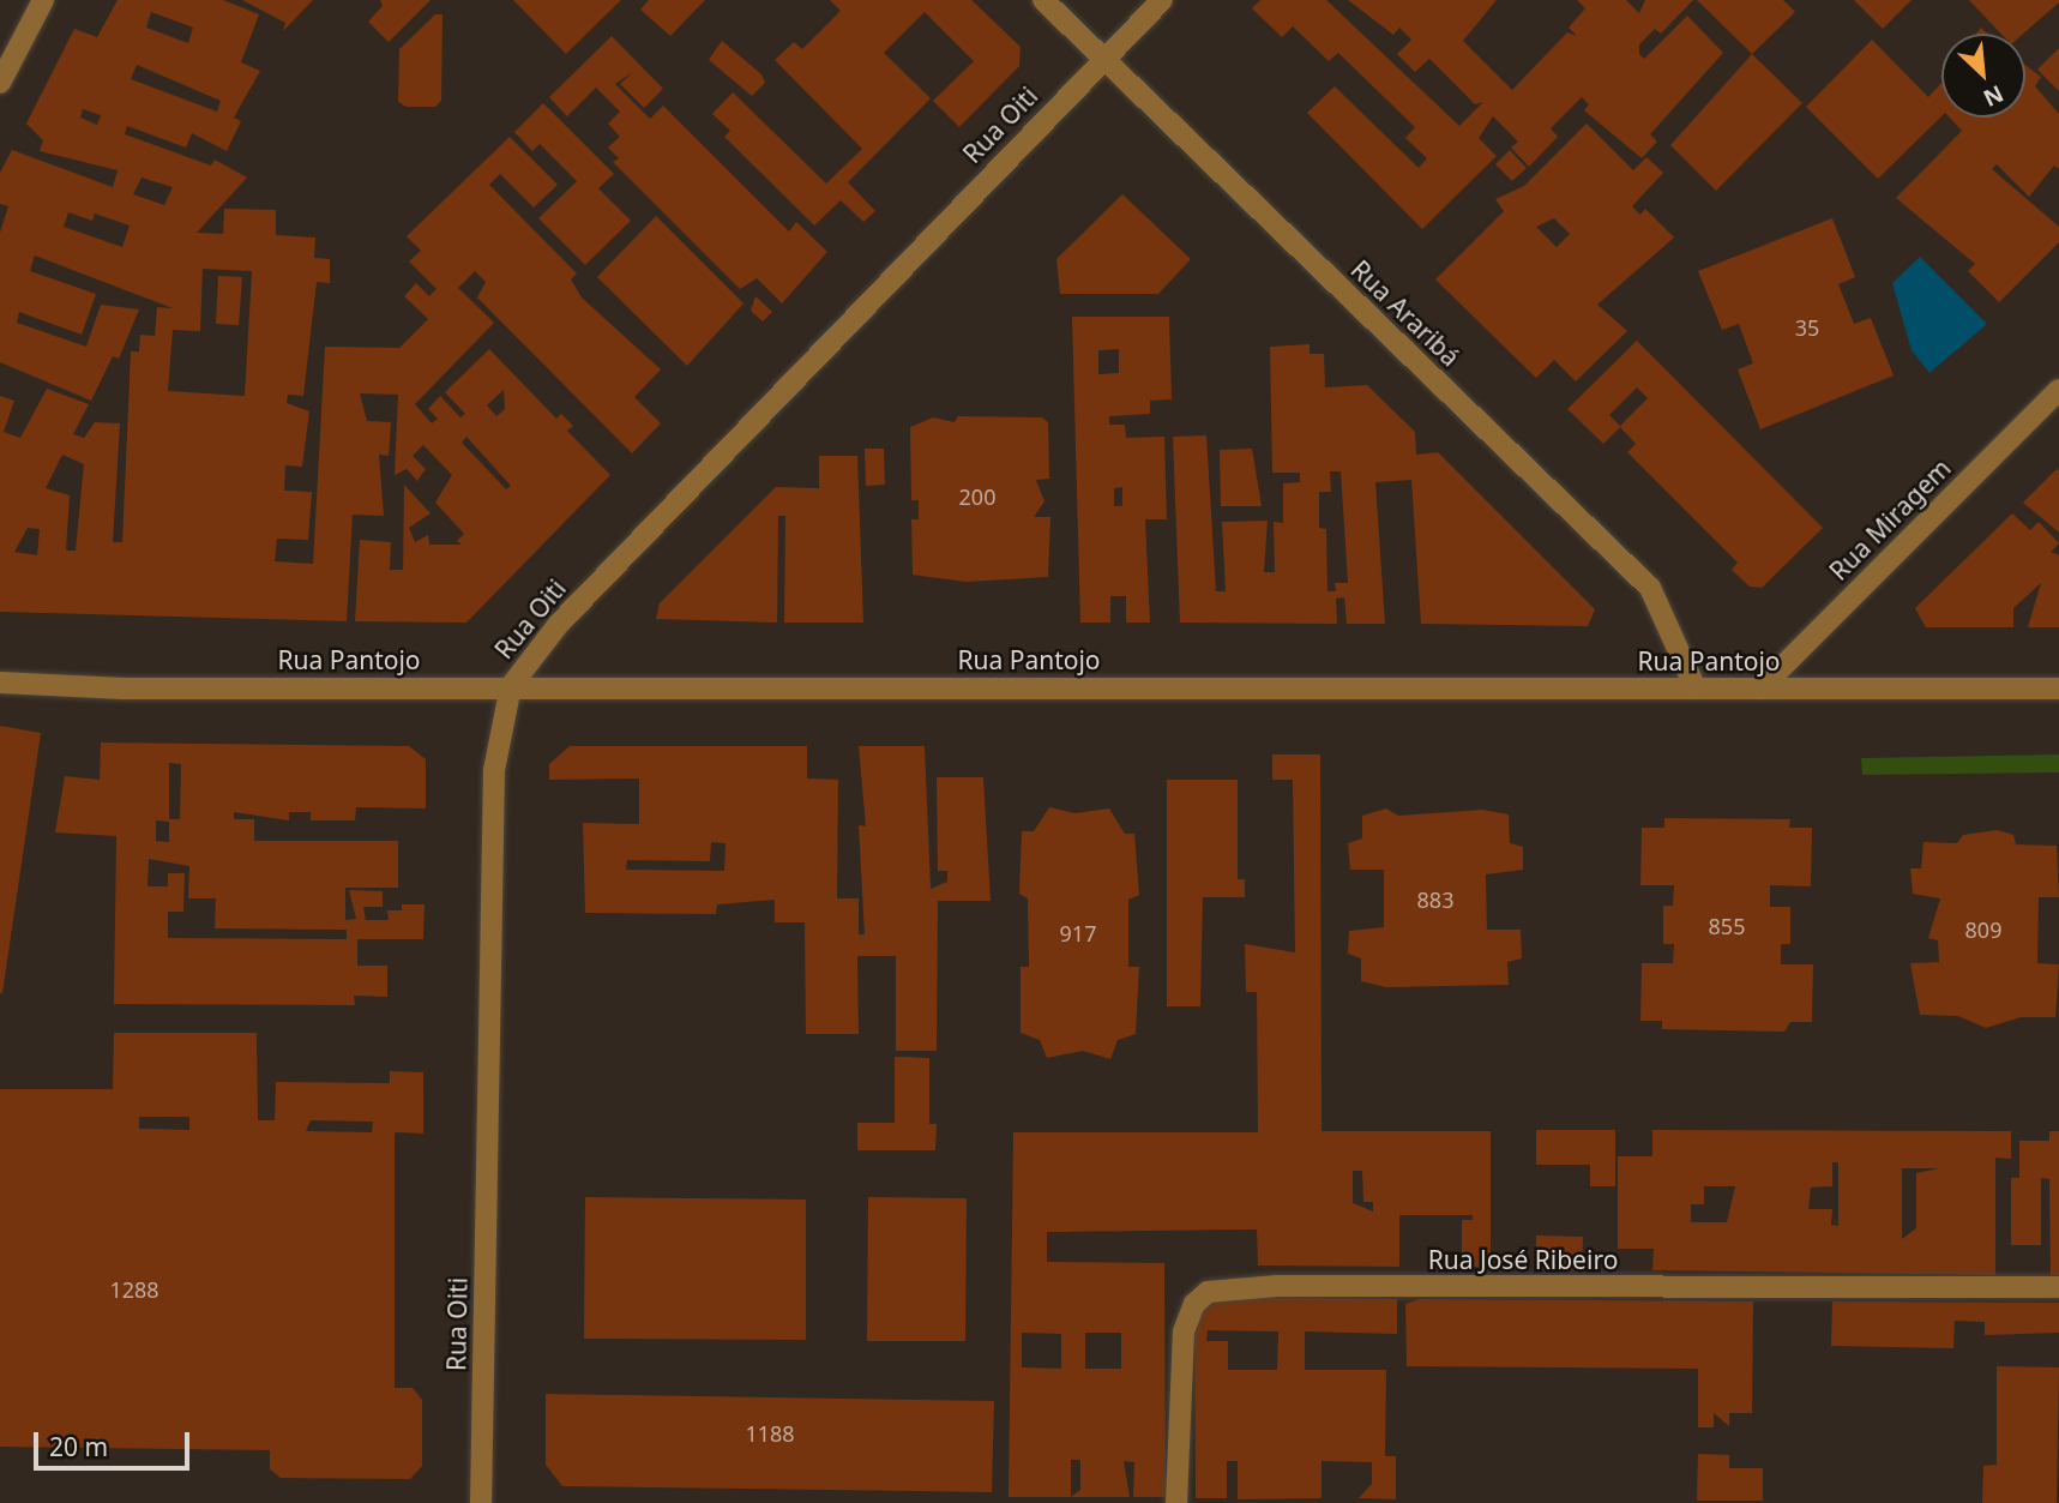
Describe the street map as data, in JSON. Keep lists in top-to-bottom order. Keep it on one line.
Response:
{"streets":{"street":["Rua Oiti","Rua Araribá","Rua Miragem","Rua Pantojo","Rua José Ribeiro"]},"crossings":[["Rua Oiti","Rua Araribá"],["Rua Oiti","Rua Pantojo"],["Rua Araribá","Rua Pantojo"],["Rua Miragem","Rua Pantojo"]],"house_numbers":["35","200","883","855","809","917","1288","1188"],"scale_bar":"20 m","north":"bottom right"}
